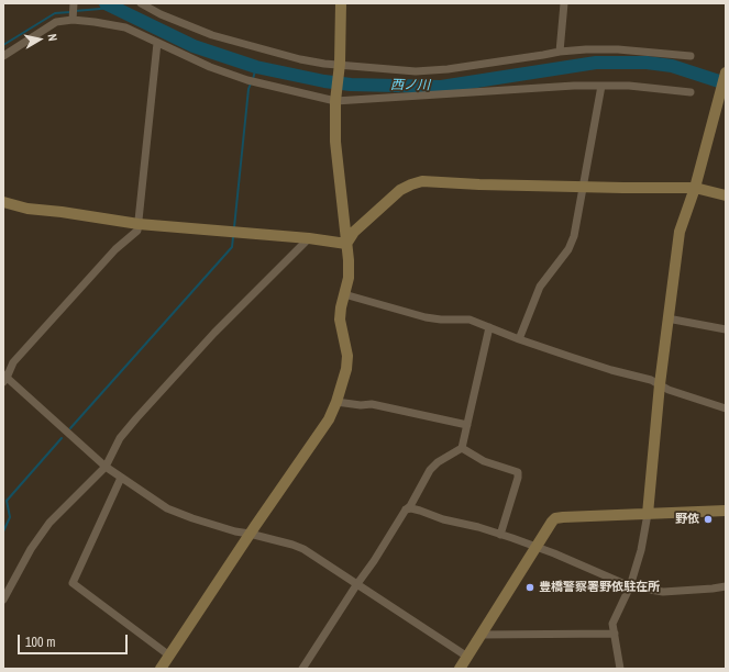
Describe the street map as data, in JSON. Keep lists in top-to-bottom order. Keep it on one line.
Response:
{"water":["西ノ川"],"places":["野依","豊橋警察署野依駐在所"],"scale_bar":"100 m","north":"right"}
